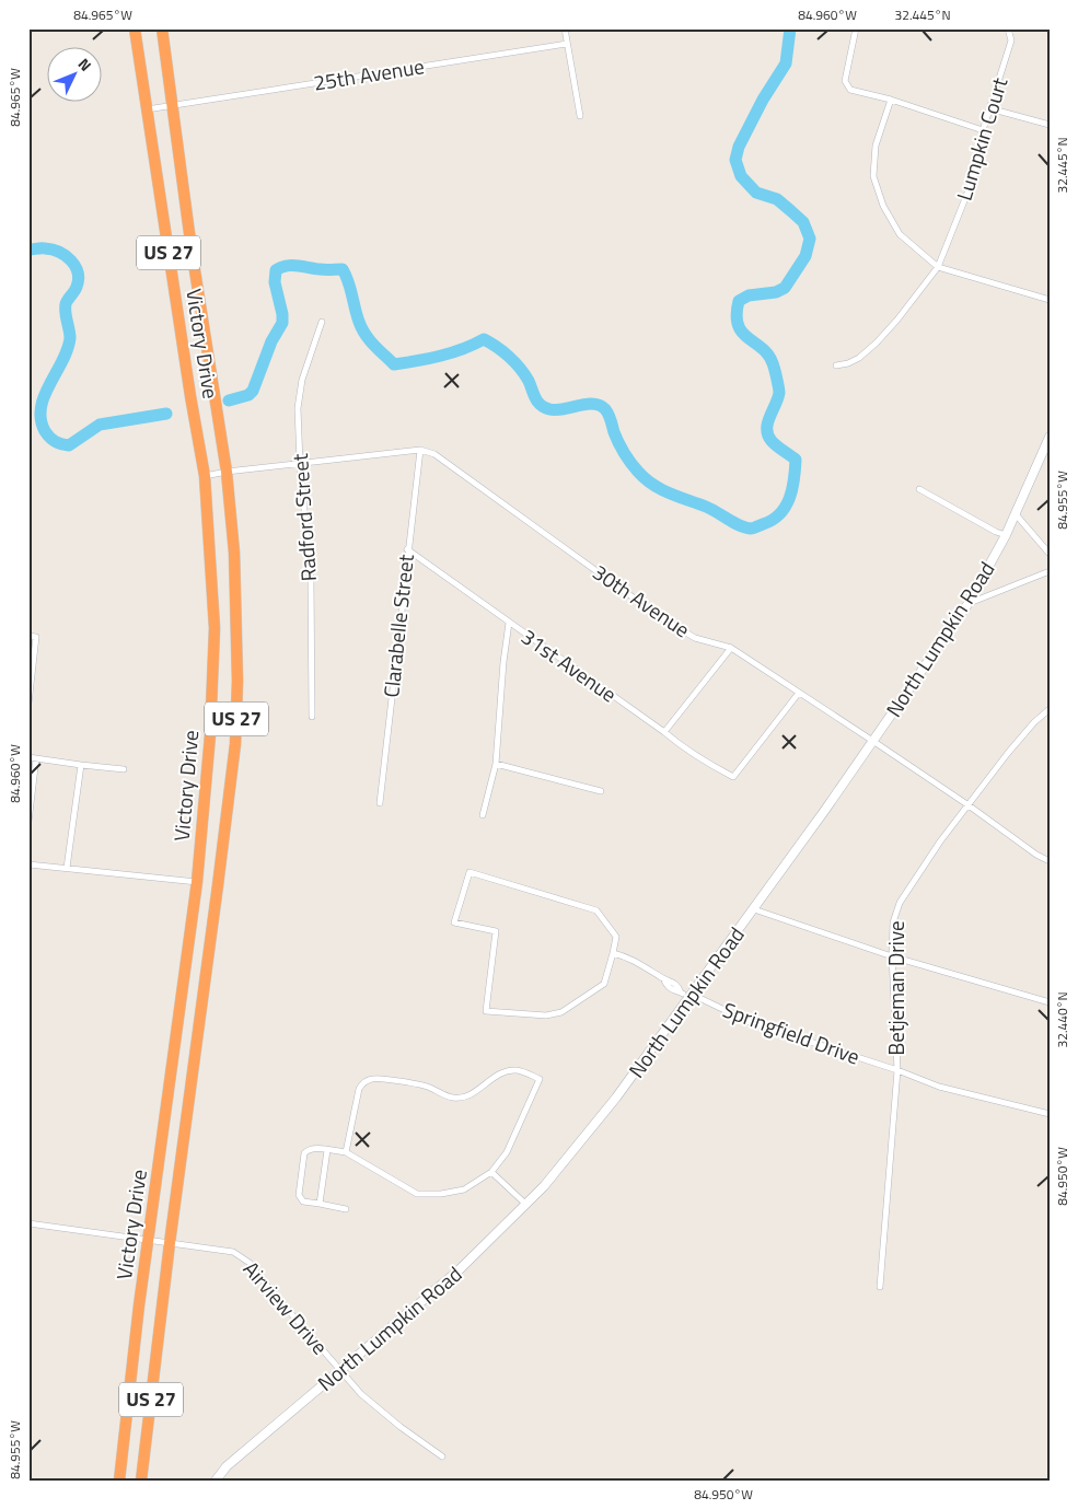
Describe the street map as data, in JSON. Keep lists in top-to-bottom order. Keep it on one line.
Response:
{"streets":{"highway":["US 27","Victory Drive"],"street":["25th Avenue","Lumpkin Court","Radford Street","30th Avenue","Clarabelle Street","North Lumpkin Road","31st Avenue","Betjeman Drive","Springfield Drive","Airview Drive"]},"crossings":[["25th Avenue","Victory Drive"],["Victory Drive","Airview Drive"],["30th Avenue","Clarabelle Street"],["30th Avenue","North Lumpkin Road"],["30th Avenue","31st Avenue"],["30th Avenue","Betjeman Drive"],["Clarabelle Street","31st Avenue"],["North Lumpkin Road","Springfield Drive"],["North Lumpkin Road","Airview Drive"],["Betjeman Drive","Springfield Drive"]],"north":"top right","coordinates":["84.965°W","84.960°W","32.445°N","84.955°W","32.440°N","84.950°W"]}
